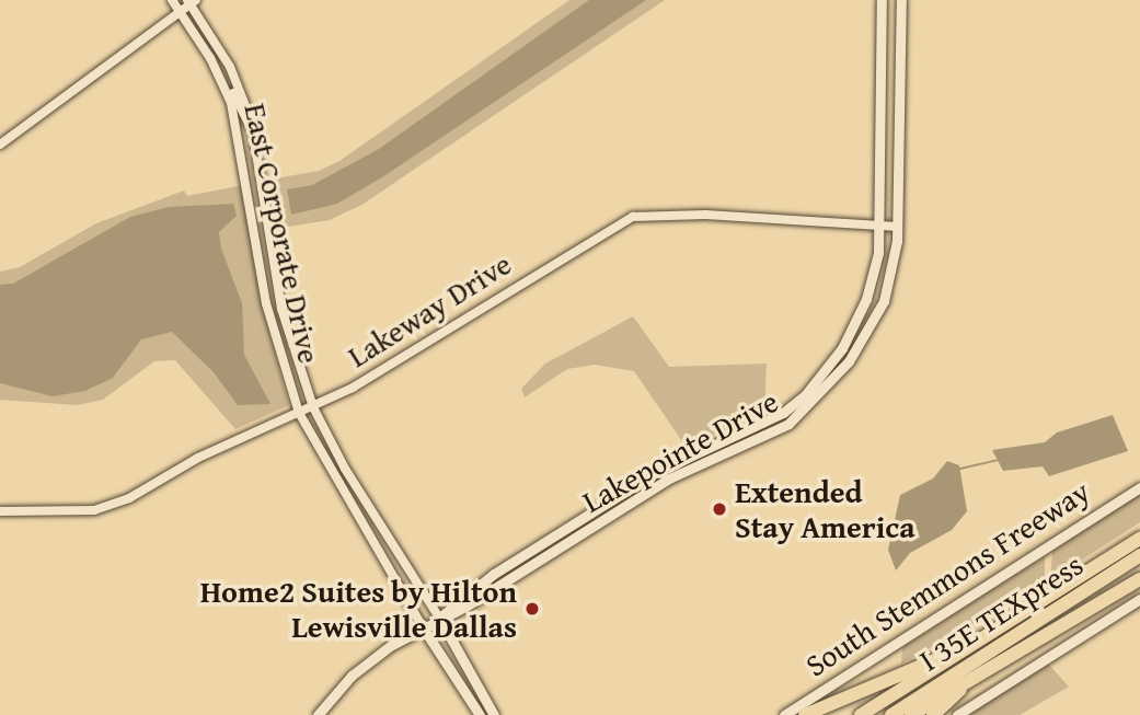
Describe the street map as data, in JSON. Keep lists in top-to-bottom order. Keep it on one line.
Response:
{"streets":{"highway":["I 35E TEXpress"],"main road":["East Corporate Drive","Lakepointe Drive","South Stemmons Freeway"],"street":["Lakeway Drive"]},"crossings":[["East Corporate Drive","Lakeway Drive"],["East Corporate Drive","Lakepointe Drive"],["Lakeway Drive","Lakepointe Drive"]],"places":["Extended Stay America","Home2 Suites by Hilton Lewisville Dallas"]}
